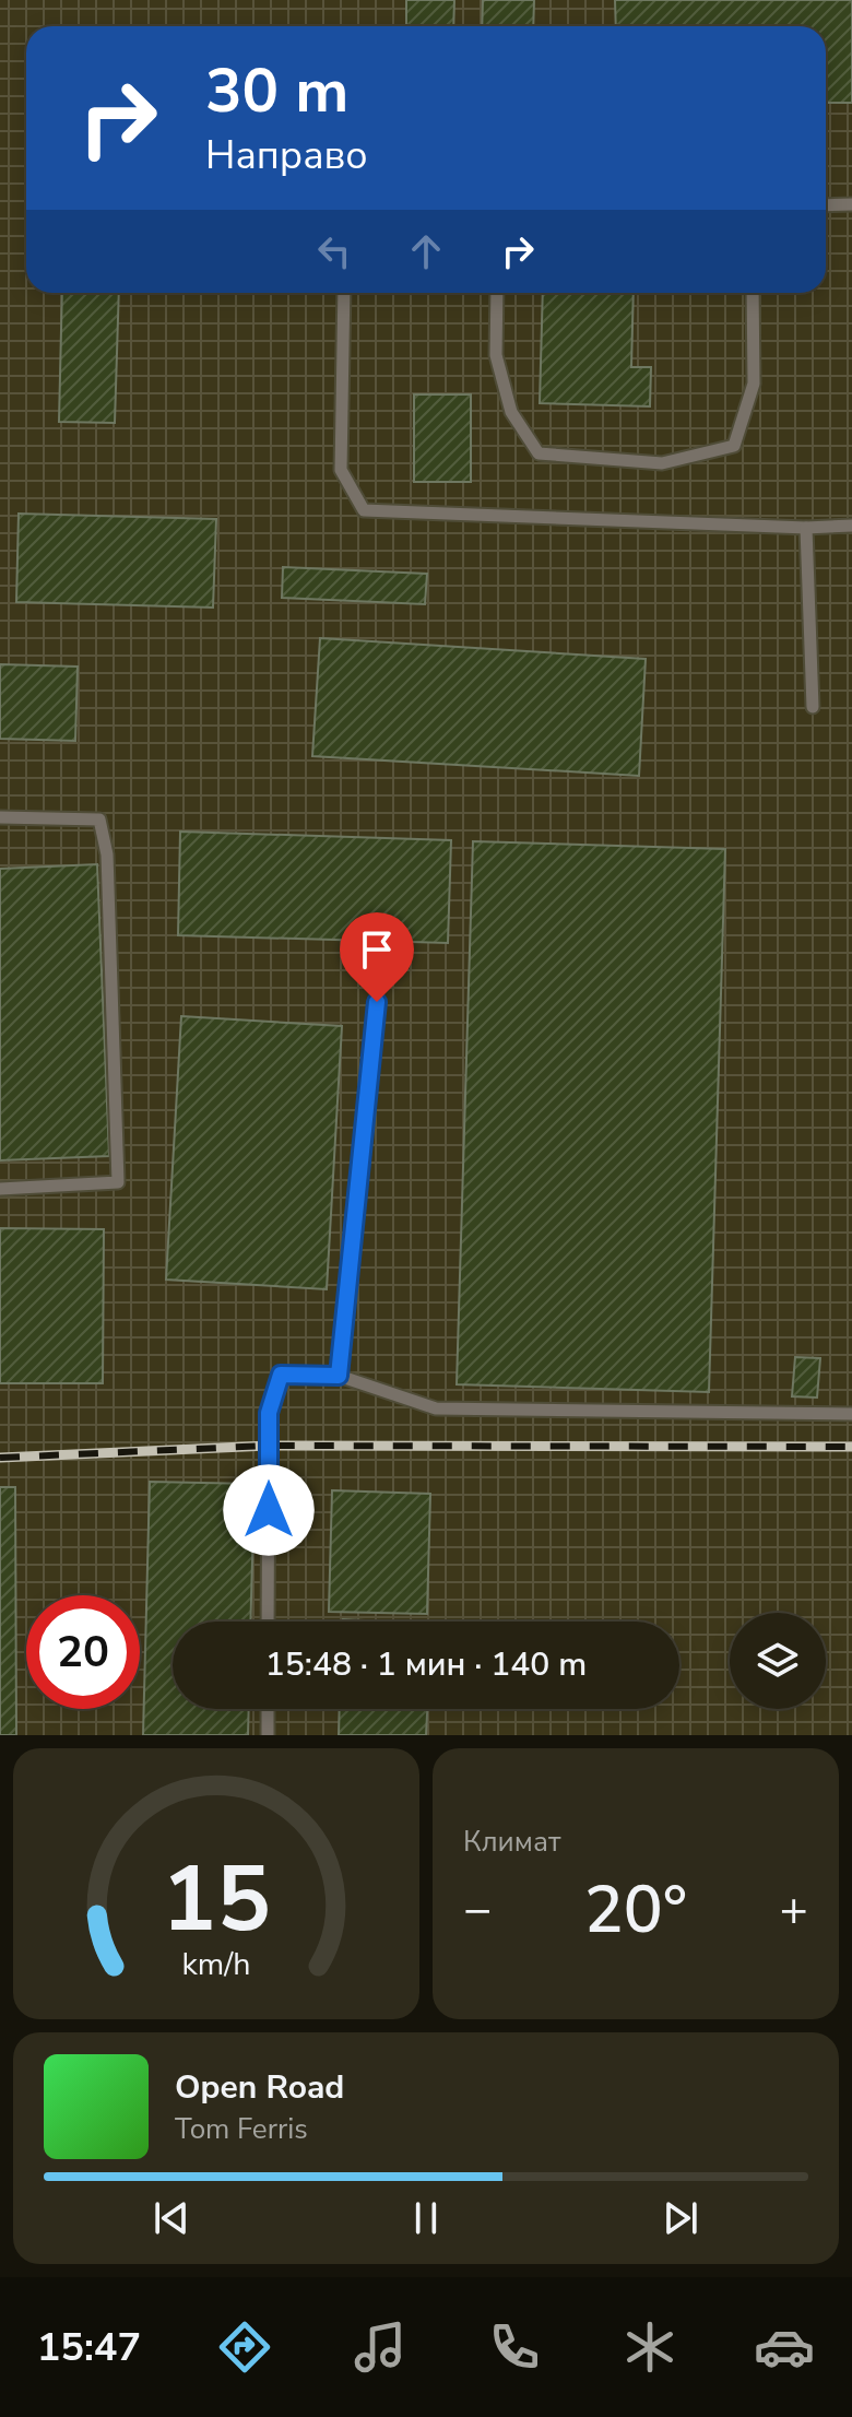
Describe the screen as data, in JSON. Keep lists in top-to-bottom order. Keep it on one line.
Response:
{"page":{"turn":["30 m","Направо"],"limit":"20","trip":"15:48 · 1 мин · 140 m","tile":"Климат","heat":["−","20°","+"],"song":["Open Road","Tom Ferris"],"tabs":"15:47","gauge":["15","km/h"]}}
